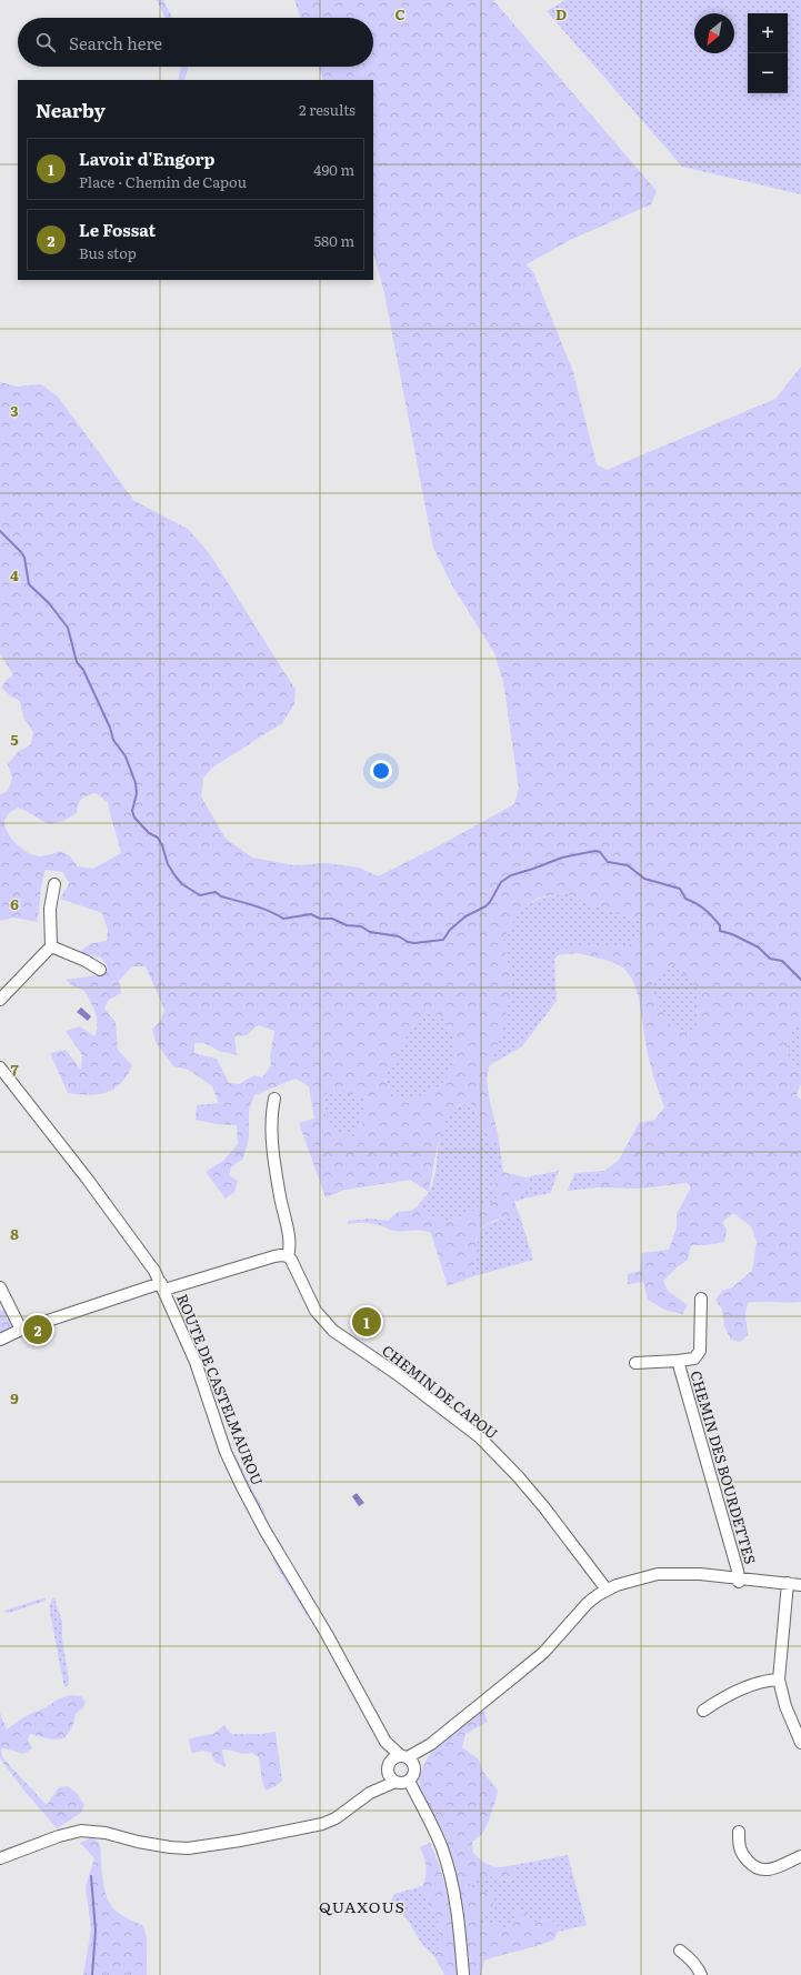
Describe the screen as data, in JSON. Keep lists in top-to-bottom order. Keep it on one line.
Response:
{"streets":{"street":["ROUTE DE CASTELMAUROU","CHEMIN DE CAPOU","CHEMIN DES BOURDETTES"]},"districts":["QUAXOUS"],"north":"bottom left","page":{"map_buttons":["+","−"],"search":"Search here","heading":["Nearby","2 results"],"list":[{"mark":"1","name":"Lavoir d'Engorp","note":"Place · Chemin de Capou","value":"490 m"},{"mark":"2","name":"Le Fossat","note":"Bus stop","value":"580 m"}],"pins":["1","2"]},"grid":{"columns":["C","D"],"rows":["3","4","5","6","7","8","9"]}}
